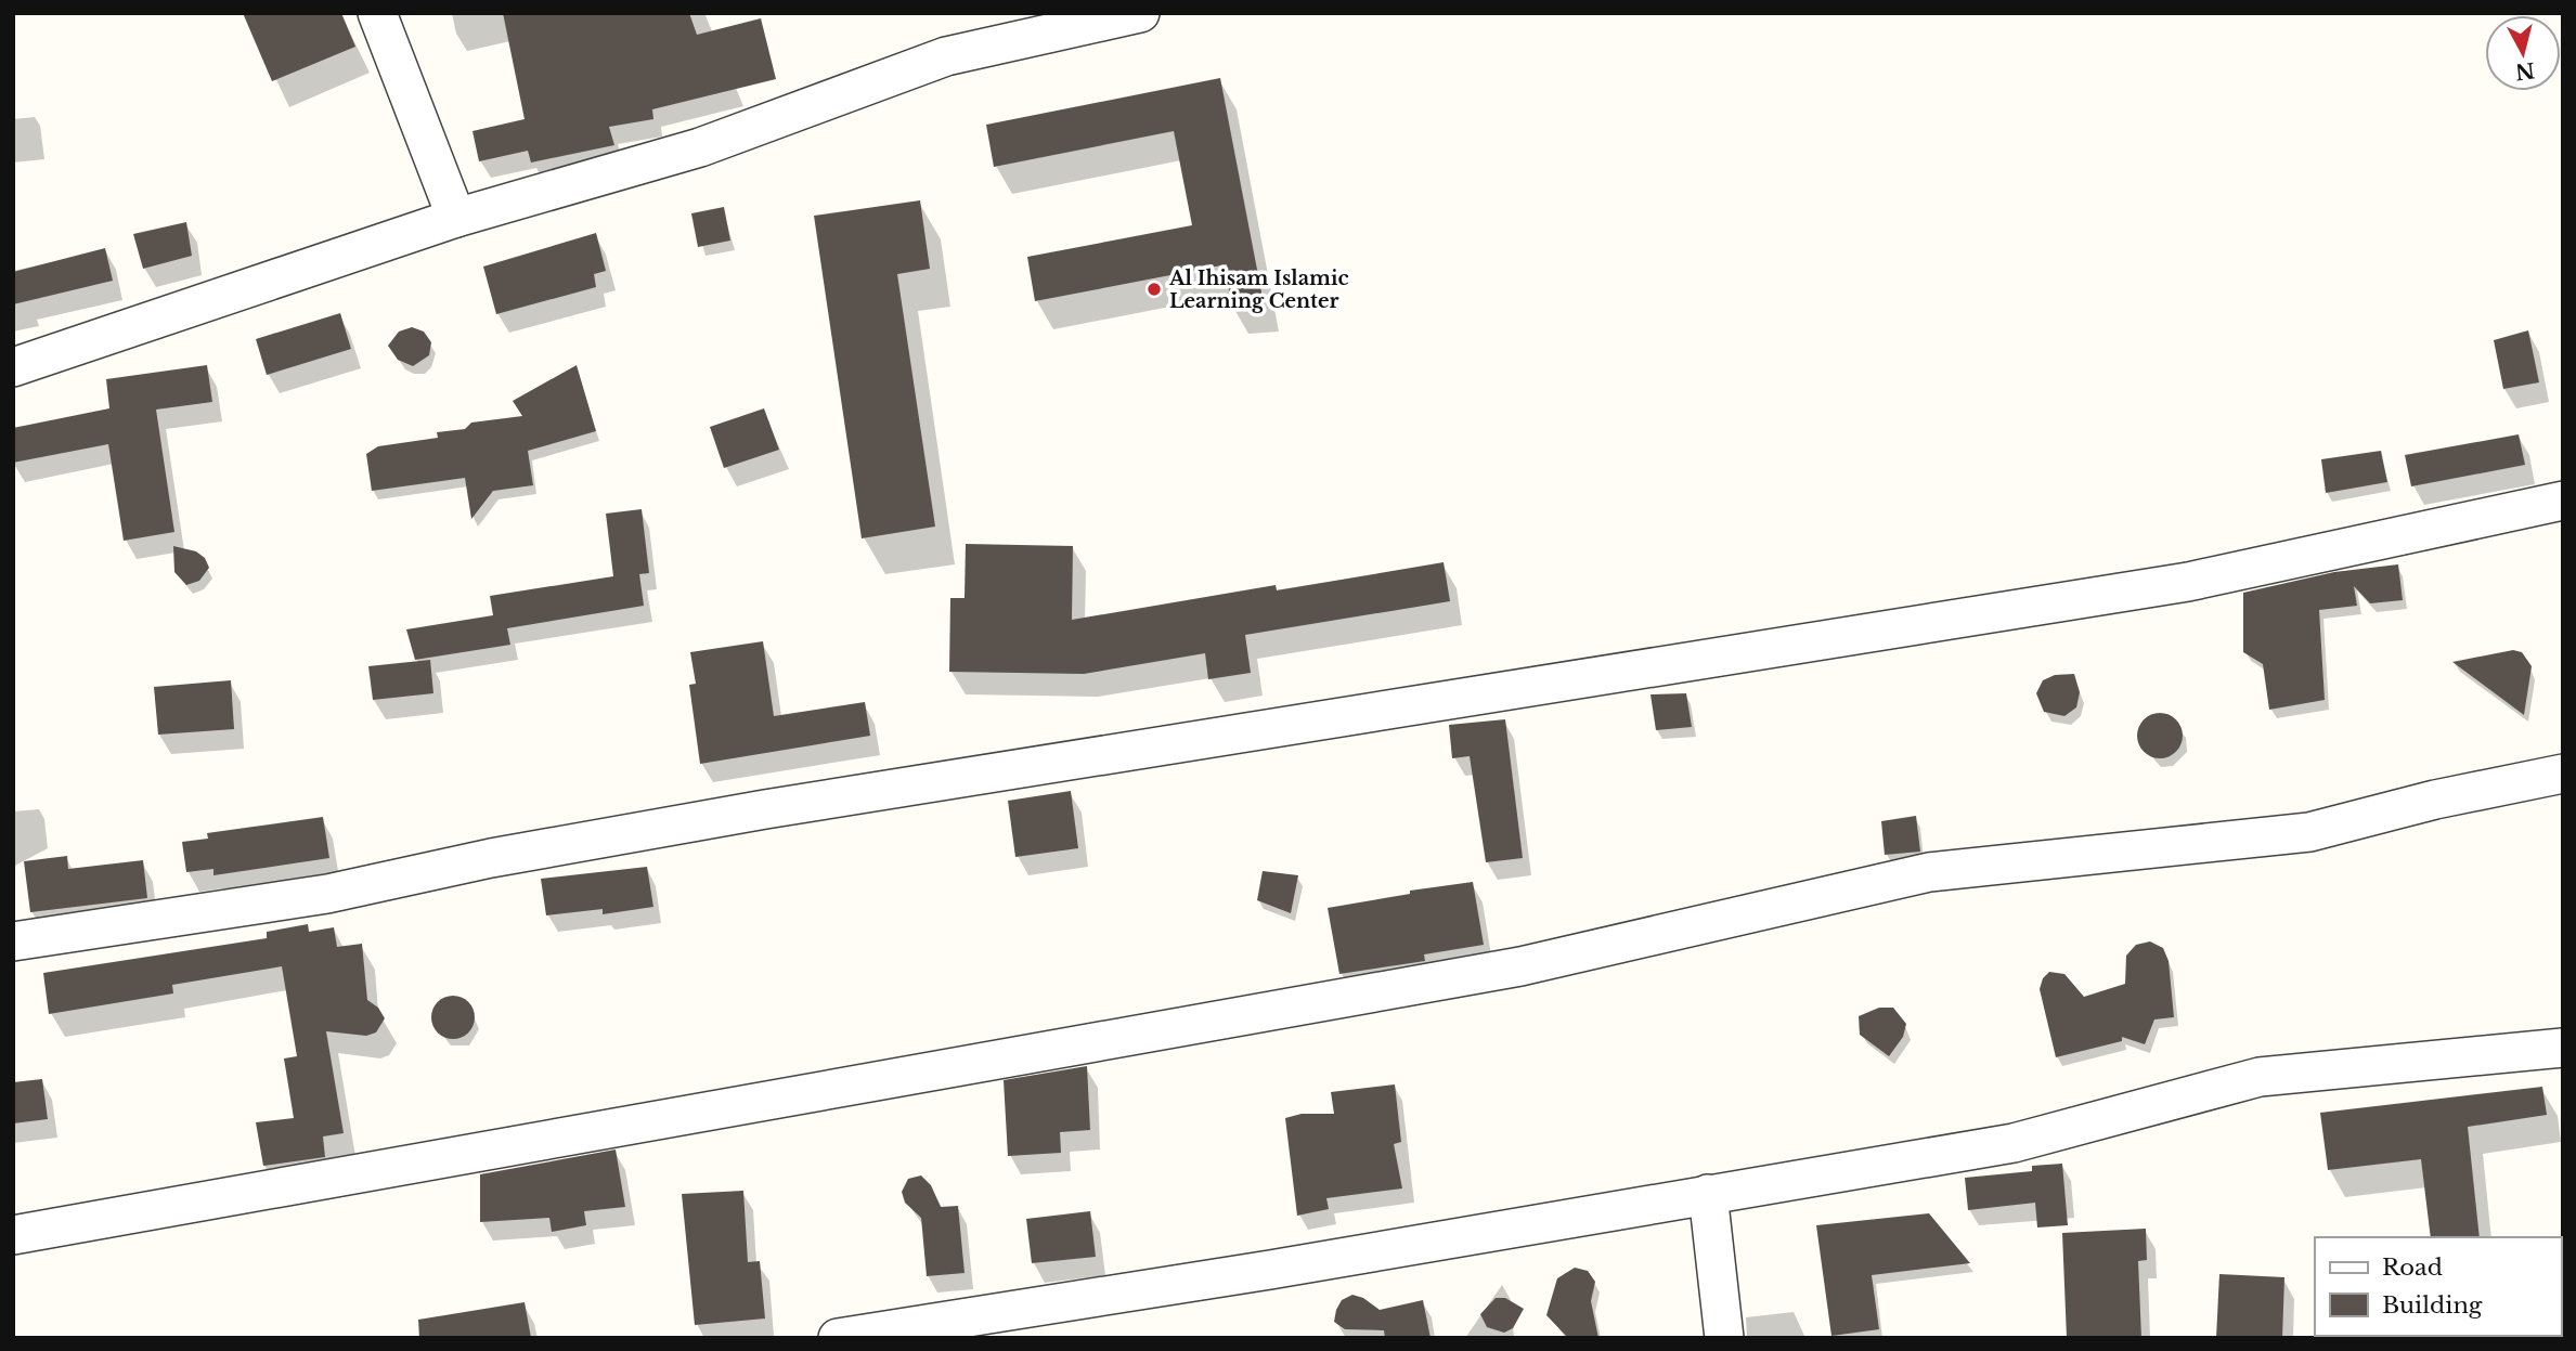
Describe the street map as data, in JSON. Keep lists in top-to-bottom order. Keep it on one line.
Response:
{"places":["Al Ihisam Islamic Learning Center"],"legend":["Road","Building"],"north":"bottom"}
